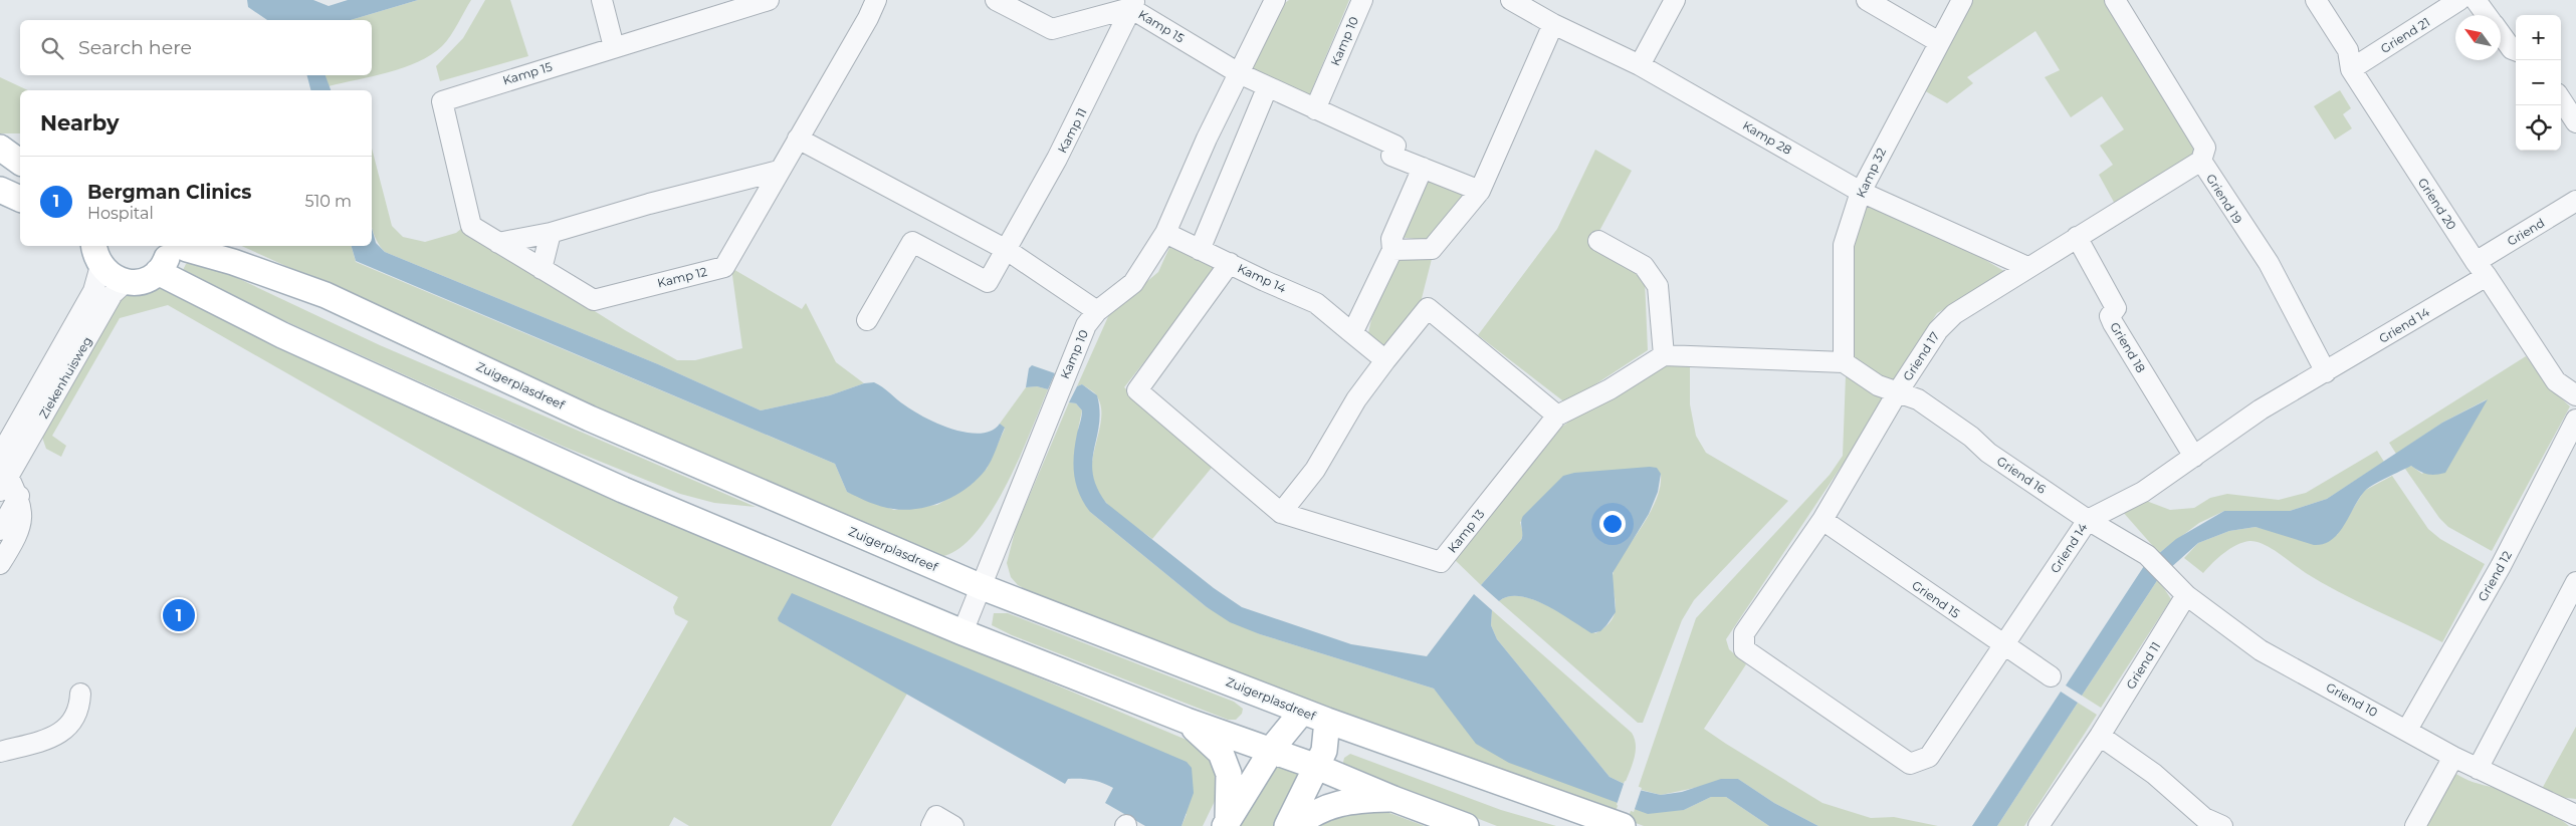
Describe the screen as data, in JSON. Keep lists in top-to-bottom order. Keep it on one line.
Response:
{"streets":{"main road":["Zuigerplasdreef"],"street":["Kamp 15","Griend 21","Kamp 10","Kamp 11","Kamp 28","Kamp 32","Griend 19","Griend 20","Griend","Kamp 12","Kamp 14","Griend 14","Griend 18","Griend 17","Ziekenhuisweg","Griend 16","Kamp 13","Griend 12","Griend 15","Griend 11","Griend 10"]},"crossings":[["Kamp 15","Kamp 10"],["Kamp 15","Kamp 11"],["Kamp 15","Kamp 12"],["Griend 21","Griend 20"],["Kamp 10","Kamp 14"],["Kamp 10","Zuigerplasdreef"],["Kamp 28","Kamp 32"],["Kamp 28","Griend 17"],["Griend 19","Griend 14"],["Griend 19","Griend 17"],["Griend 20","Griend"],["Griend 20","Griend 14"],["Griend","Griend 14"],["Kamp 14","Kamp 13"],["Griend 14","Griend 18"],["Griend 14","Griend 17"],["Griend 14","Griend 16"],["Griend 14","Griend 15"],["Griend 18","Griend 17"],["Griend 17","Griend 16"],["Griend 17","Griend 15"],["Griend 16","Griend 10"],["Griend 12","Griend 10"],["Griend 11","Griend 10"]],"north":"top left","page":{"map_buttons":["+","−"],"search":"Search here","heading":"Nearby","list":[{"mark":"1","name":"Bergman Clinics","note":"Hospital","value":"510 m"}],"pins":"1"}}
